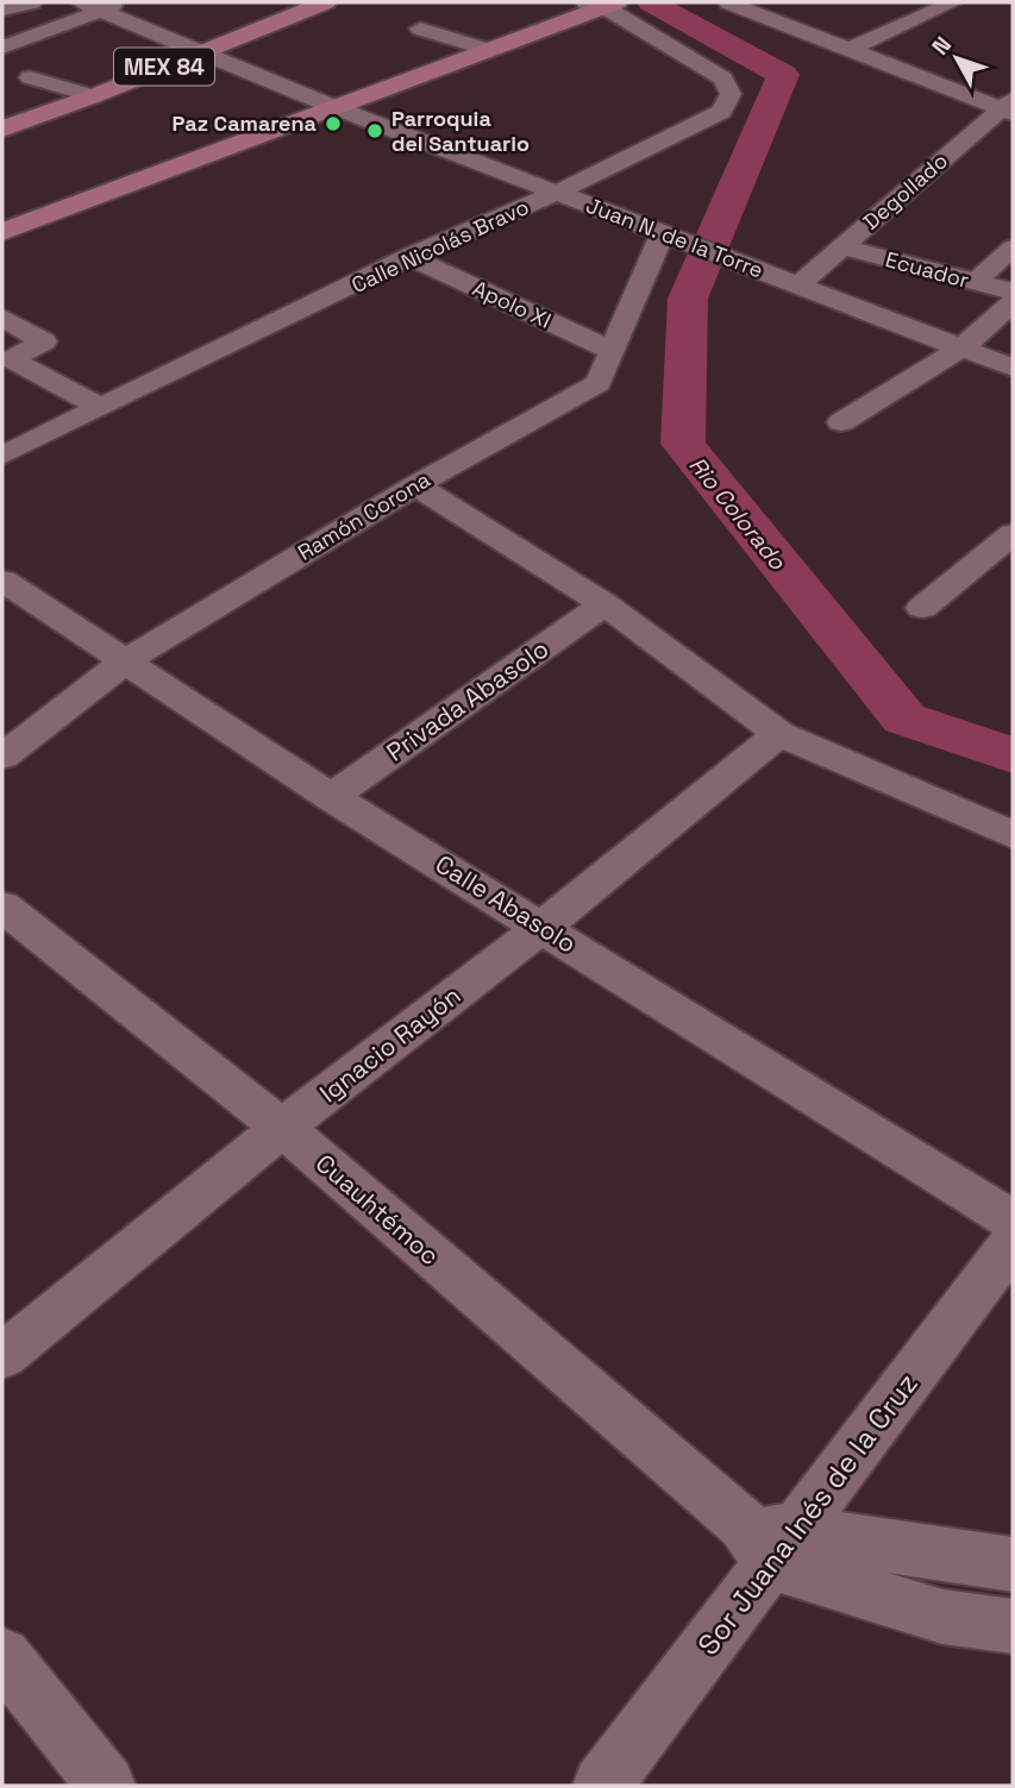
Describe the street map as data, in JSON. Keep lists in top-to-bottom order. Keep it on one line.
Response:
{"streets":{"main road":["MEX 84"],"street":["Degollado","Juan N. de la Torre","Calle Nicolás Bravo","Ecuador","Apolo XI","Ramón Corona","Privada Abasolo","Calle Abasolo","Ignacio Rayón","Cuauhtémoc","Sor Juana Inés de la Cruz"]},"crossings":[["MEX 84","Juan N. de la Torre"],["Degollado","Juan N. de la Torre"],["Degollado","Ecuador"],["Juan N. de la Torre","Calle Nicolás Bravo"],["Juan N. de la Torre","Ramón Corona"],["Calle Nicolás Bravo","Apolo XI"],["Apolo XI","Ramón Corona"],["Ramón Corona","Calle Abasolo"],["Privada Abasolo","Calle Abasolo"],["Calle Abasolo","Ignacio Rayón"],["Ignacio Rayón","Cuauhtémoc"],["Cuauhtémoc","Sor Juana Inés de la Cruz"]],"water":["Rio Colorado"],"places":["Paz Camarena","Parroquia del Santuario"],"north":"top left"}
